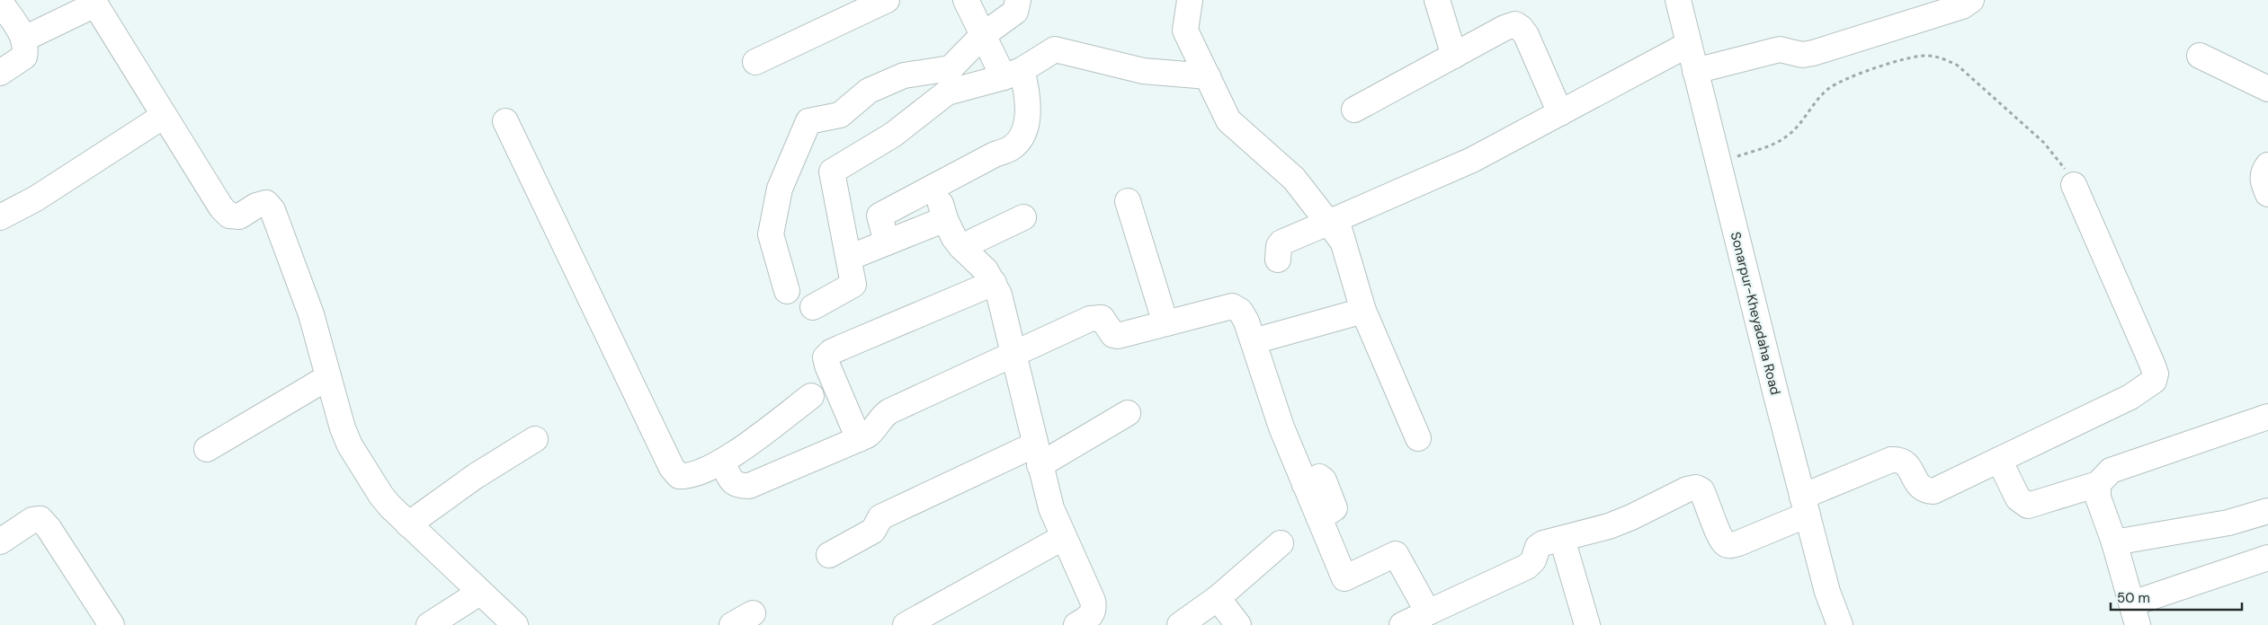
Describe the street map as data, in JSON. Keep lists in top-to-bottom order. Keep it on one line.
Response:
{"streets":{"street":["Sonarpur-Kheyadaha Road"]},"scale_bar":"50 m"}
